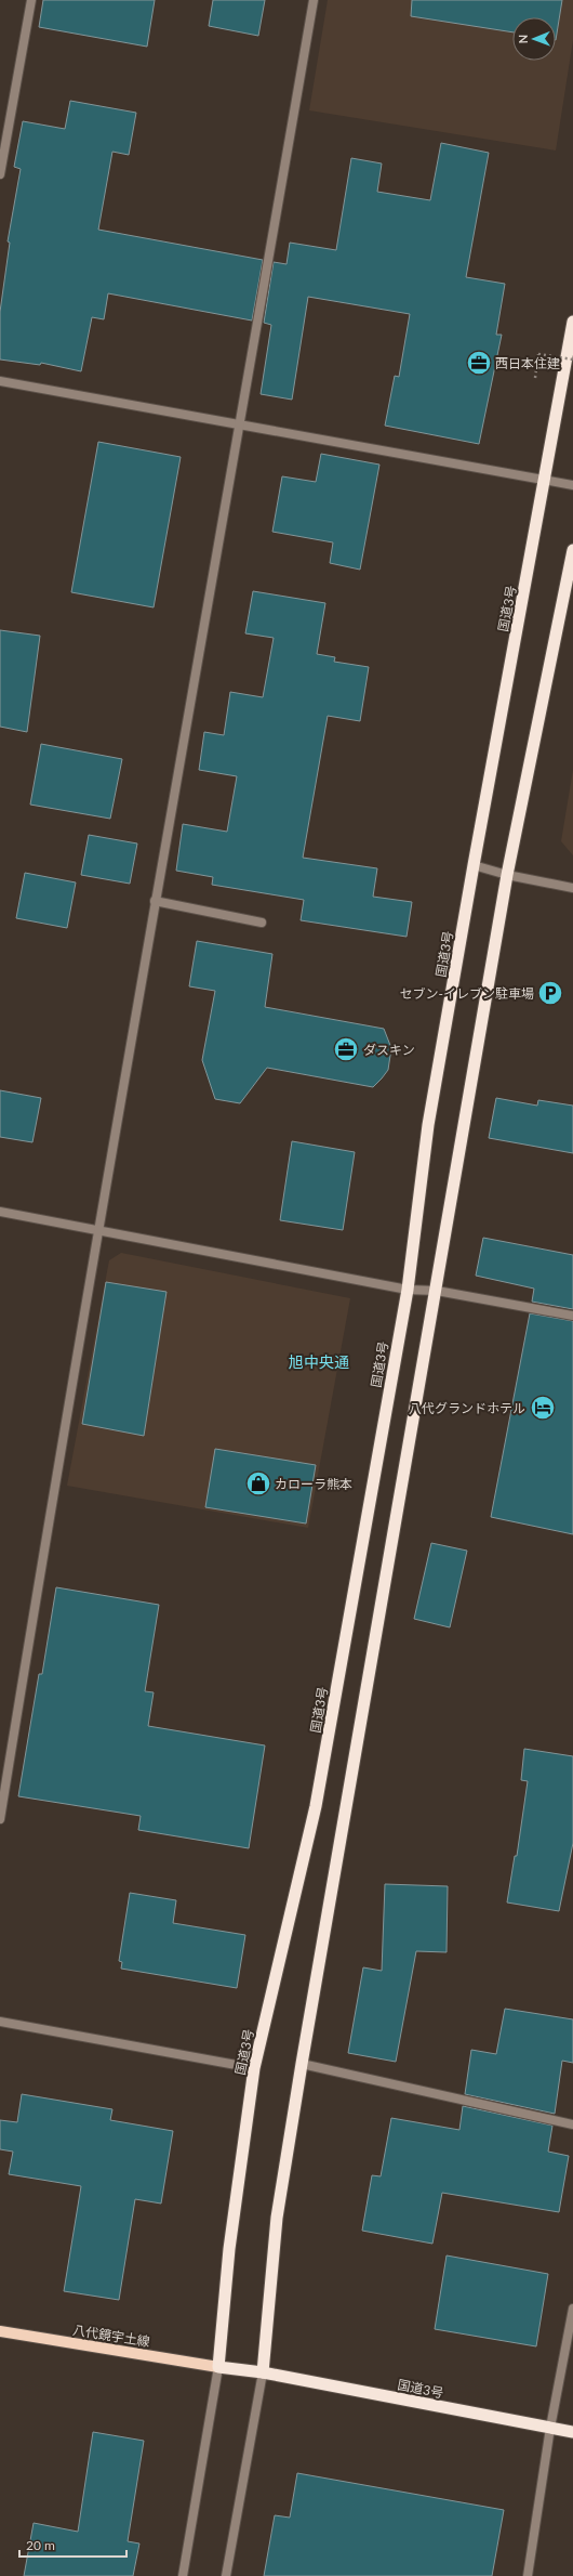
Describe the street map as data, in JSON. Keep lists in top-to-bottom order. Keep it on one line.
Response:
{"streets":{"highway":["国道3号"],"main road":["八代鏡宇土線"]},"crossings":[["国道3号","八代鏡宇土線"]],"districts":["旭中央通"],"places":{"office":["西日本住建","ダスキン"],"parking":["セブン-イレブン駐車場"],"hotel":["八代グランドホテル"],"shop":["カローラ熊本"]},"scale_bar":"20 m","north":"left"}
